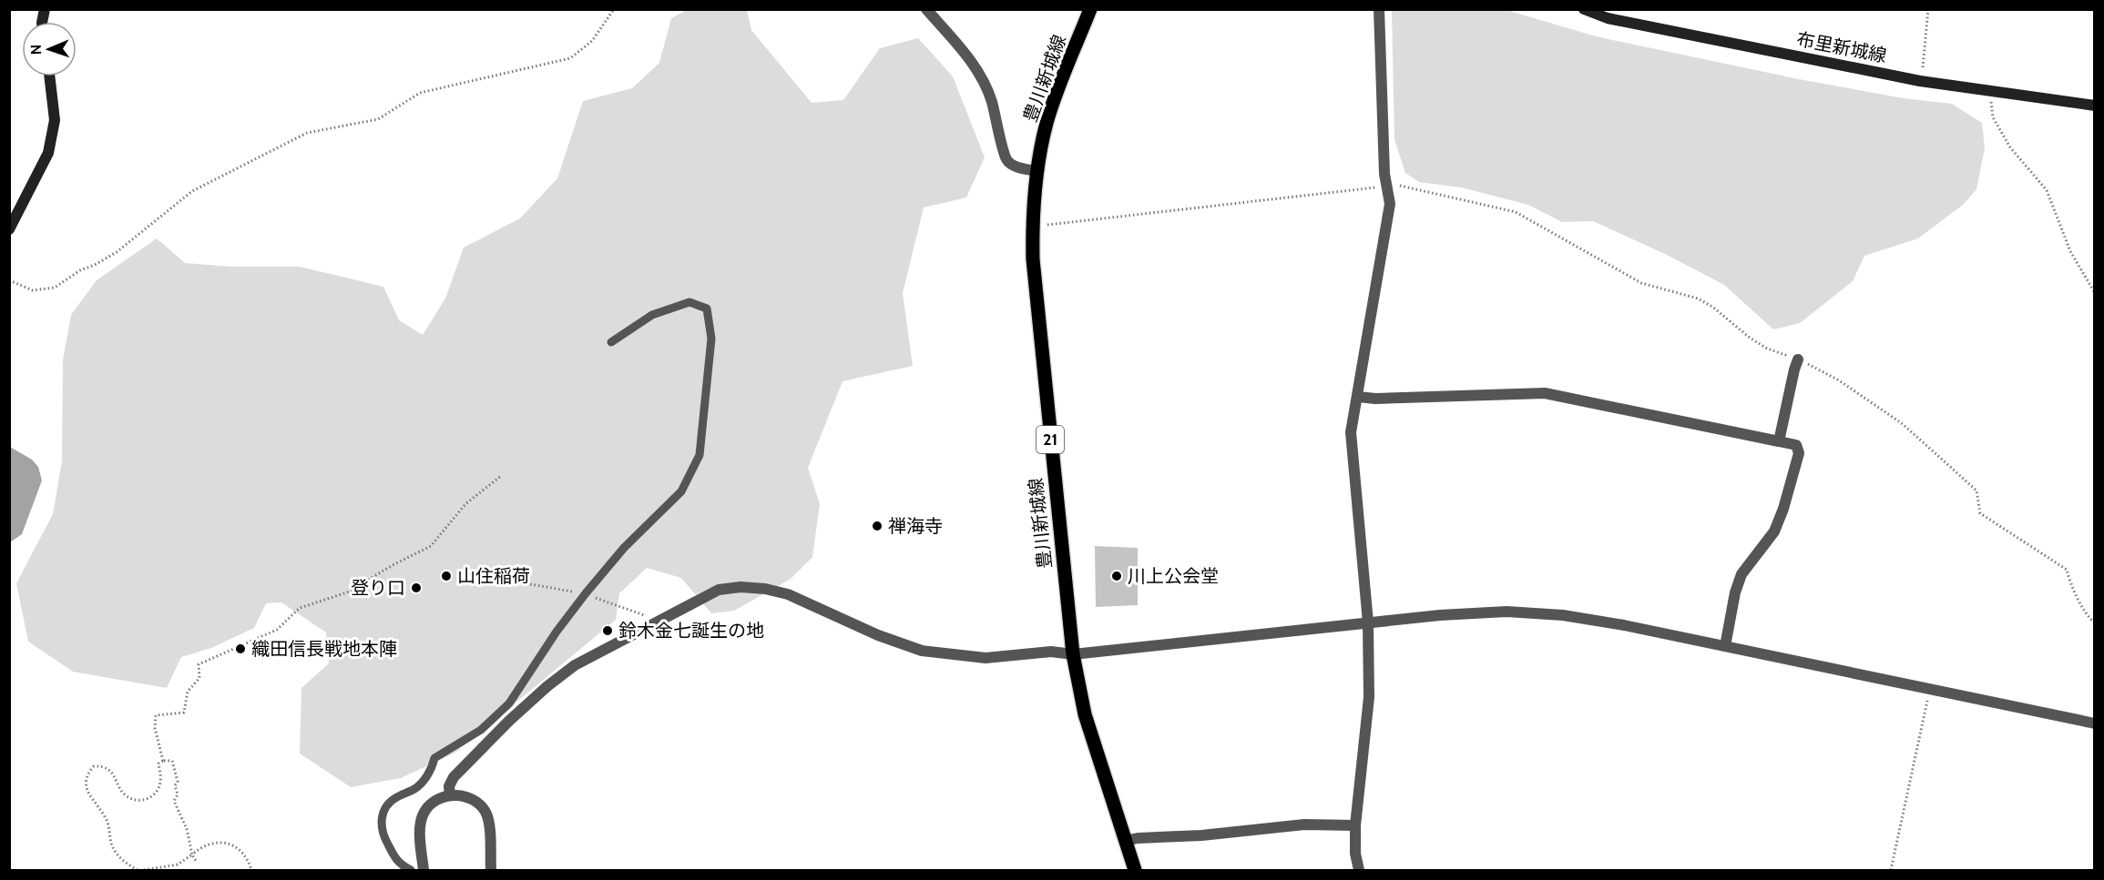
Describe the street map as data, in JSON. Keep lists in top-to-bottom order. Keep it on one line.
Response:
{"streets":{"main road":["布里新城線","豊川新城線","21"]},"places":["禅海寺","山住稲荷","川上公会堂","登り口","鈴木金七誕生の地","織田信長戦地本陣"],"north":"left"}
